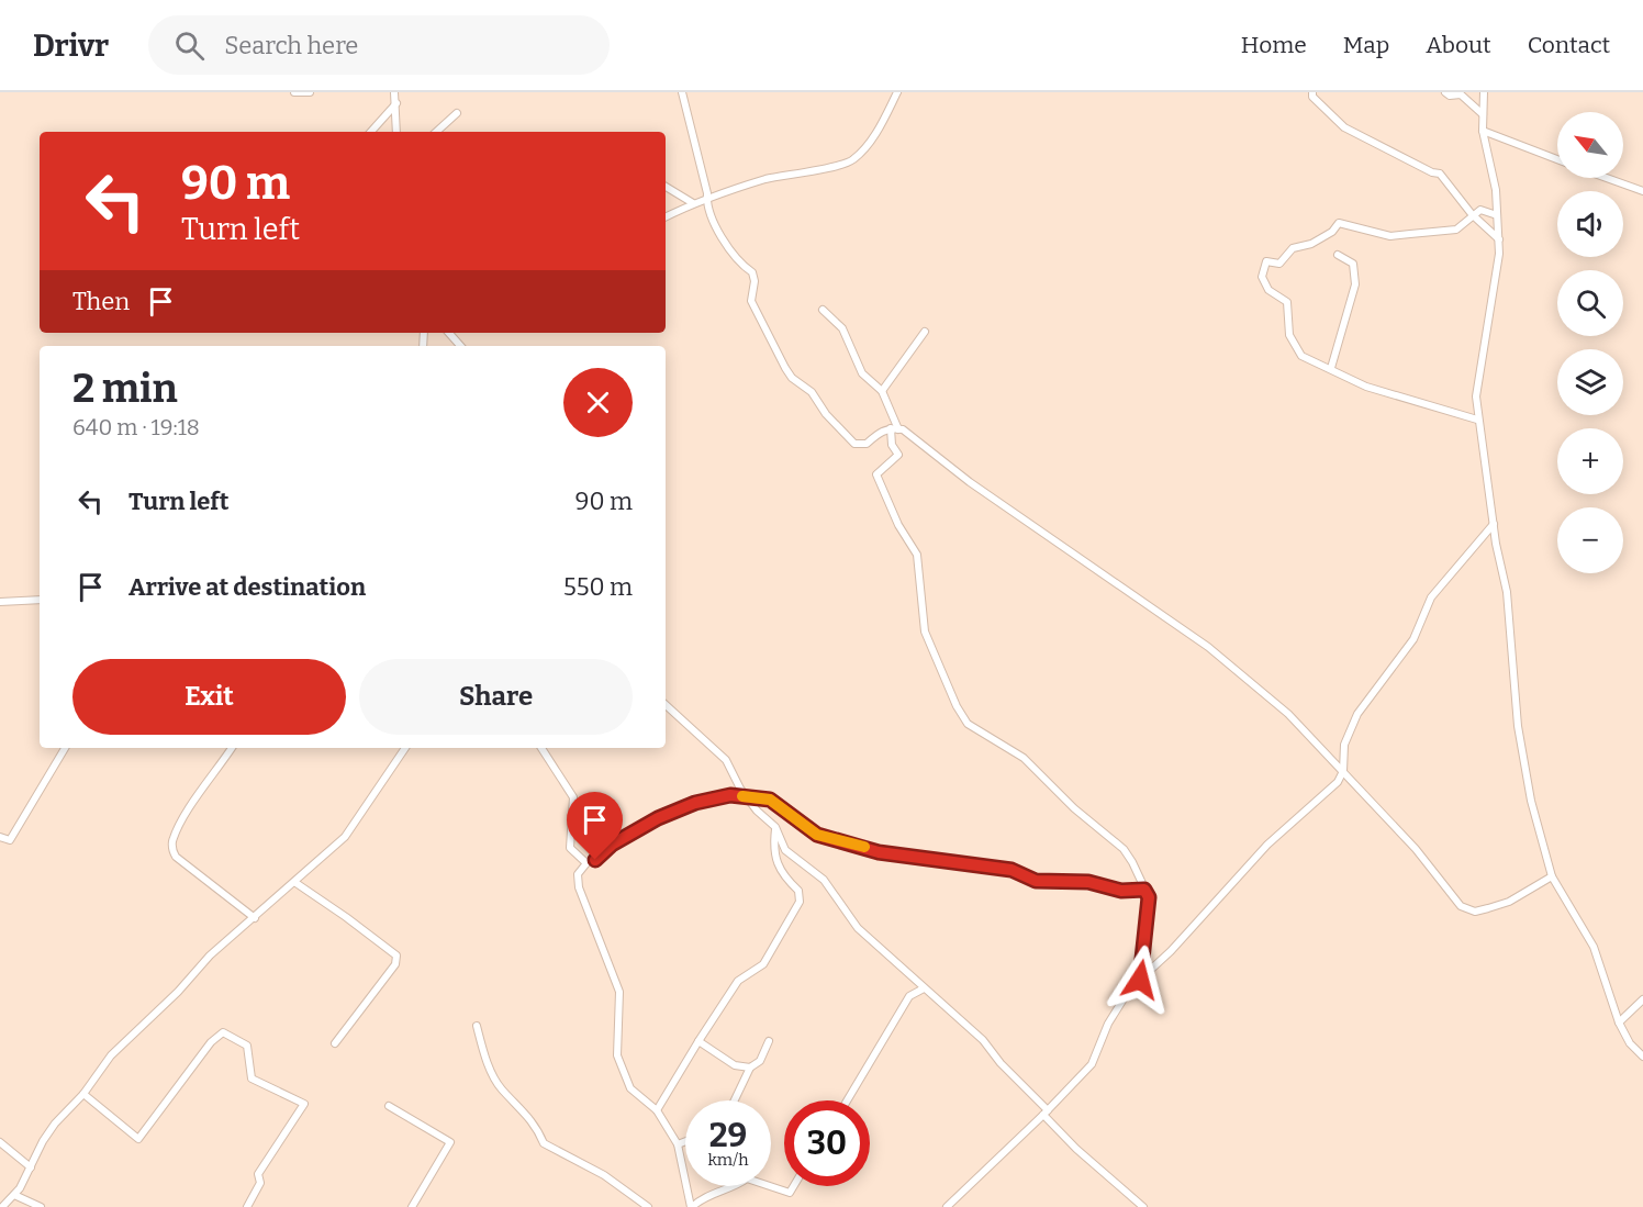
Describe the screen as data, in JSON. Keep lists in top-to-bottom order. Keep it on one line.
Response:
{"north":"top left","page":{"header":"Drivr","search":"Search here","nav":["Home","Map","About","Contact"],"map_buttons":["+","−"],"turn":["90 m","Turn left"],"then":"Then","heading":["2 min","640 m · 19:18"],"list":[{"name":"Turn left","value":"90 m"},{"name":"Arrive at destination","value":"550 m"}],"buttons":["Exit","Share"],"speed":"29 km/h","limit":"30"}}
